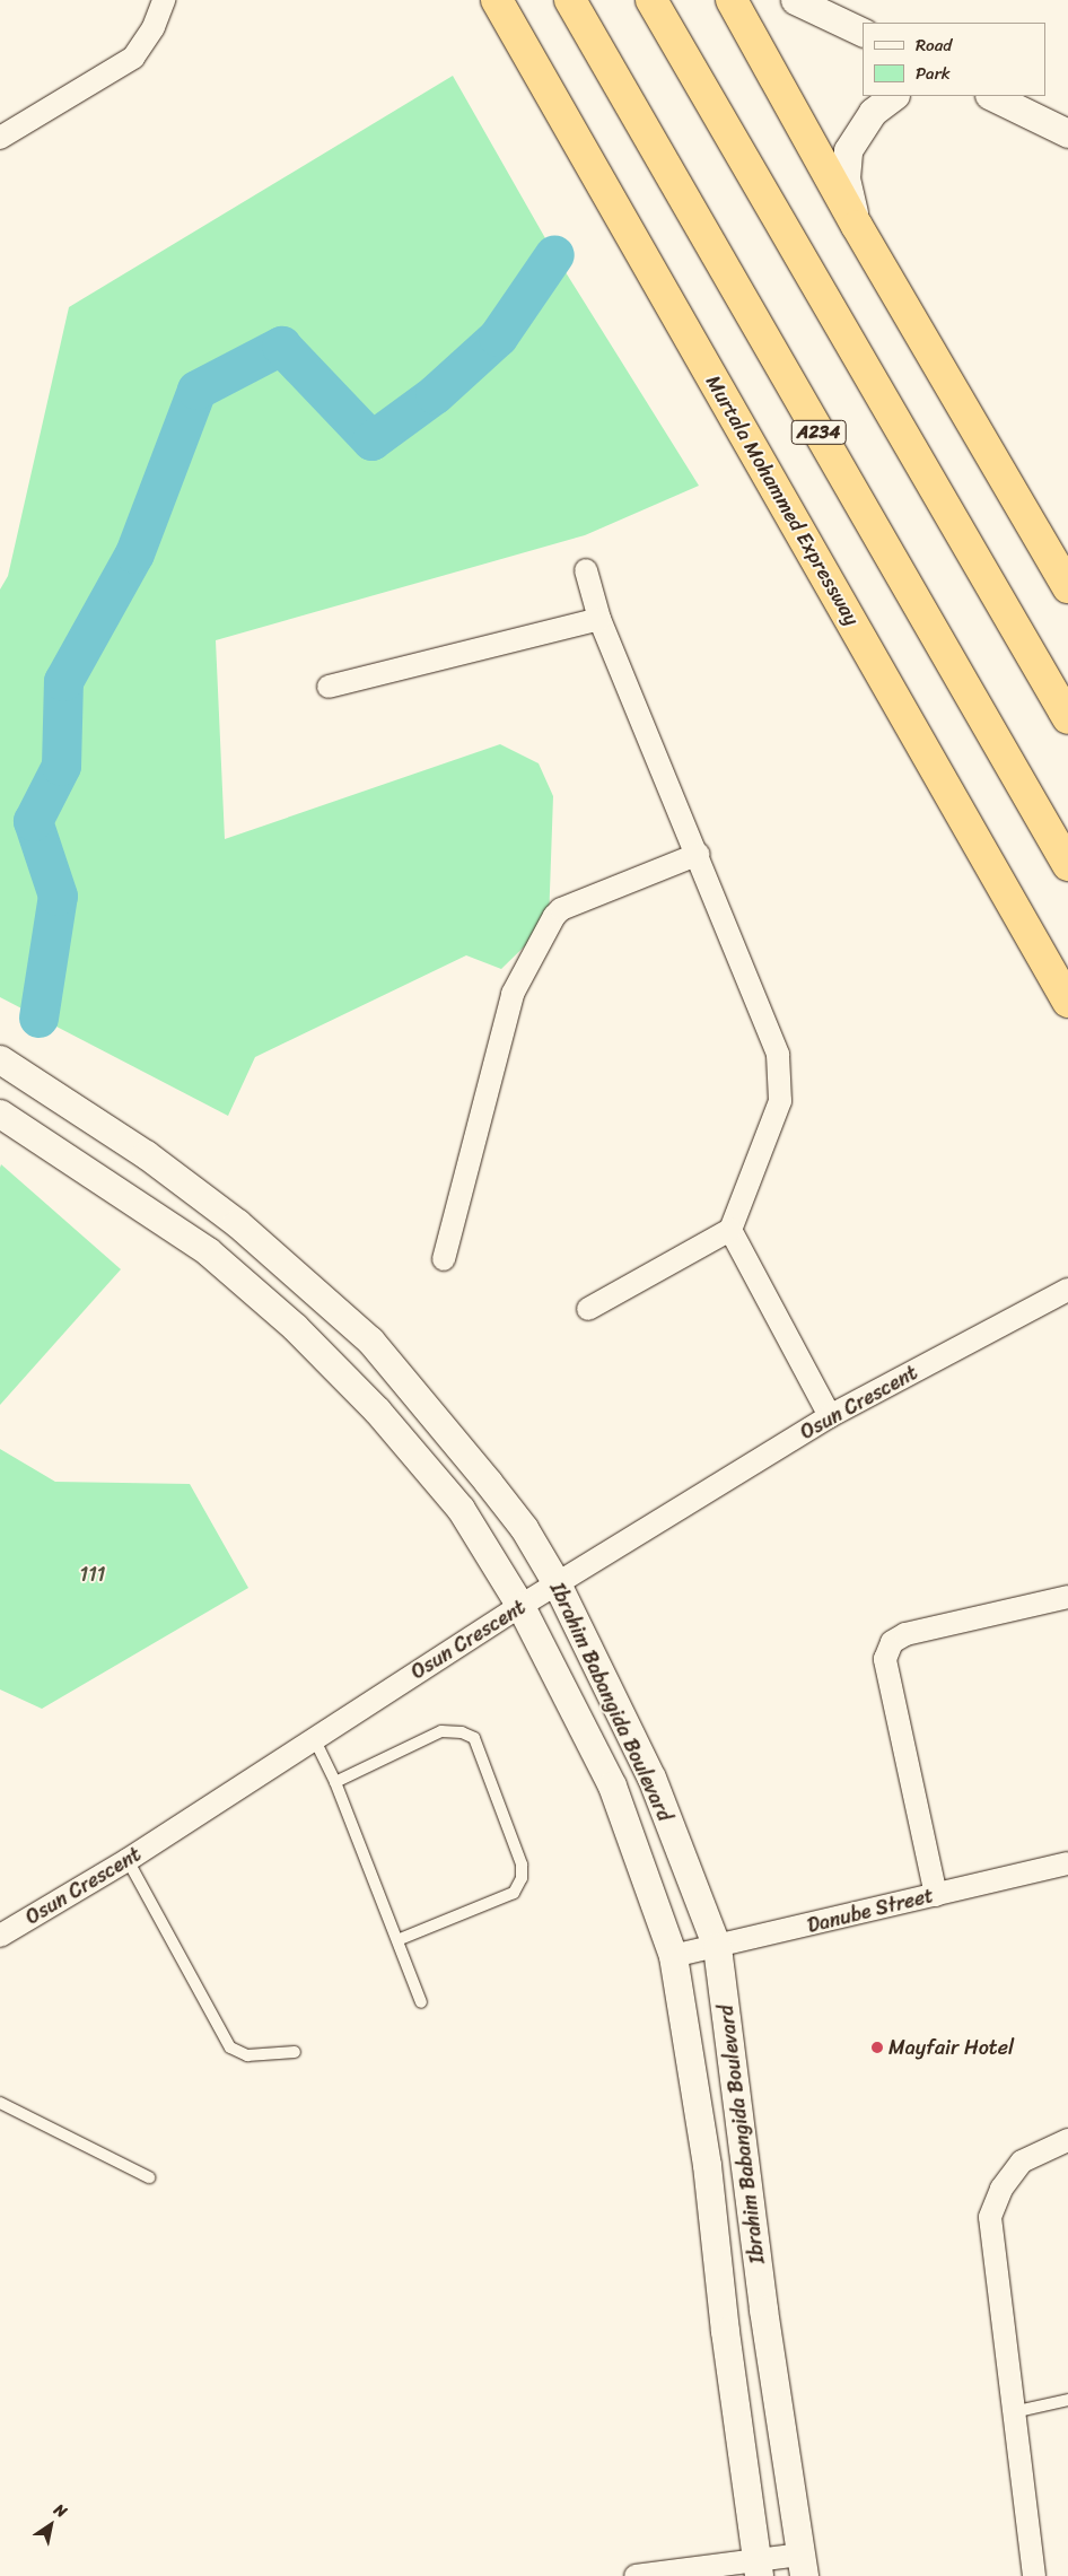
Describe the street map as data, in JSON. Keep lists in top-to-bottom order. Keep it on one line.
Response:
{"streets":{"highway":["A234","Murtala Mohammed Expressway"],"street":["Osun Crescent","Ibrahim Babangida Boulevard","Danube Street"]},"crossings":[["Osun Crescent","Ibrahim Babangida Boulevard"],["Ibrahim Babangida Boulevard","Danube Street"]],"parks":["111"],"places":["Mayfair Hotel"],"legend":["Road","Park"],"north":"top right"}
